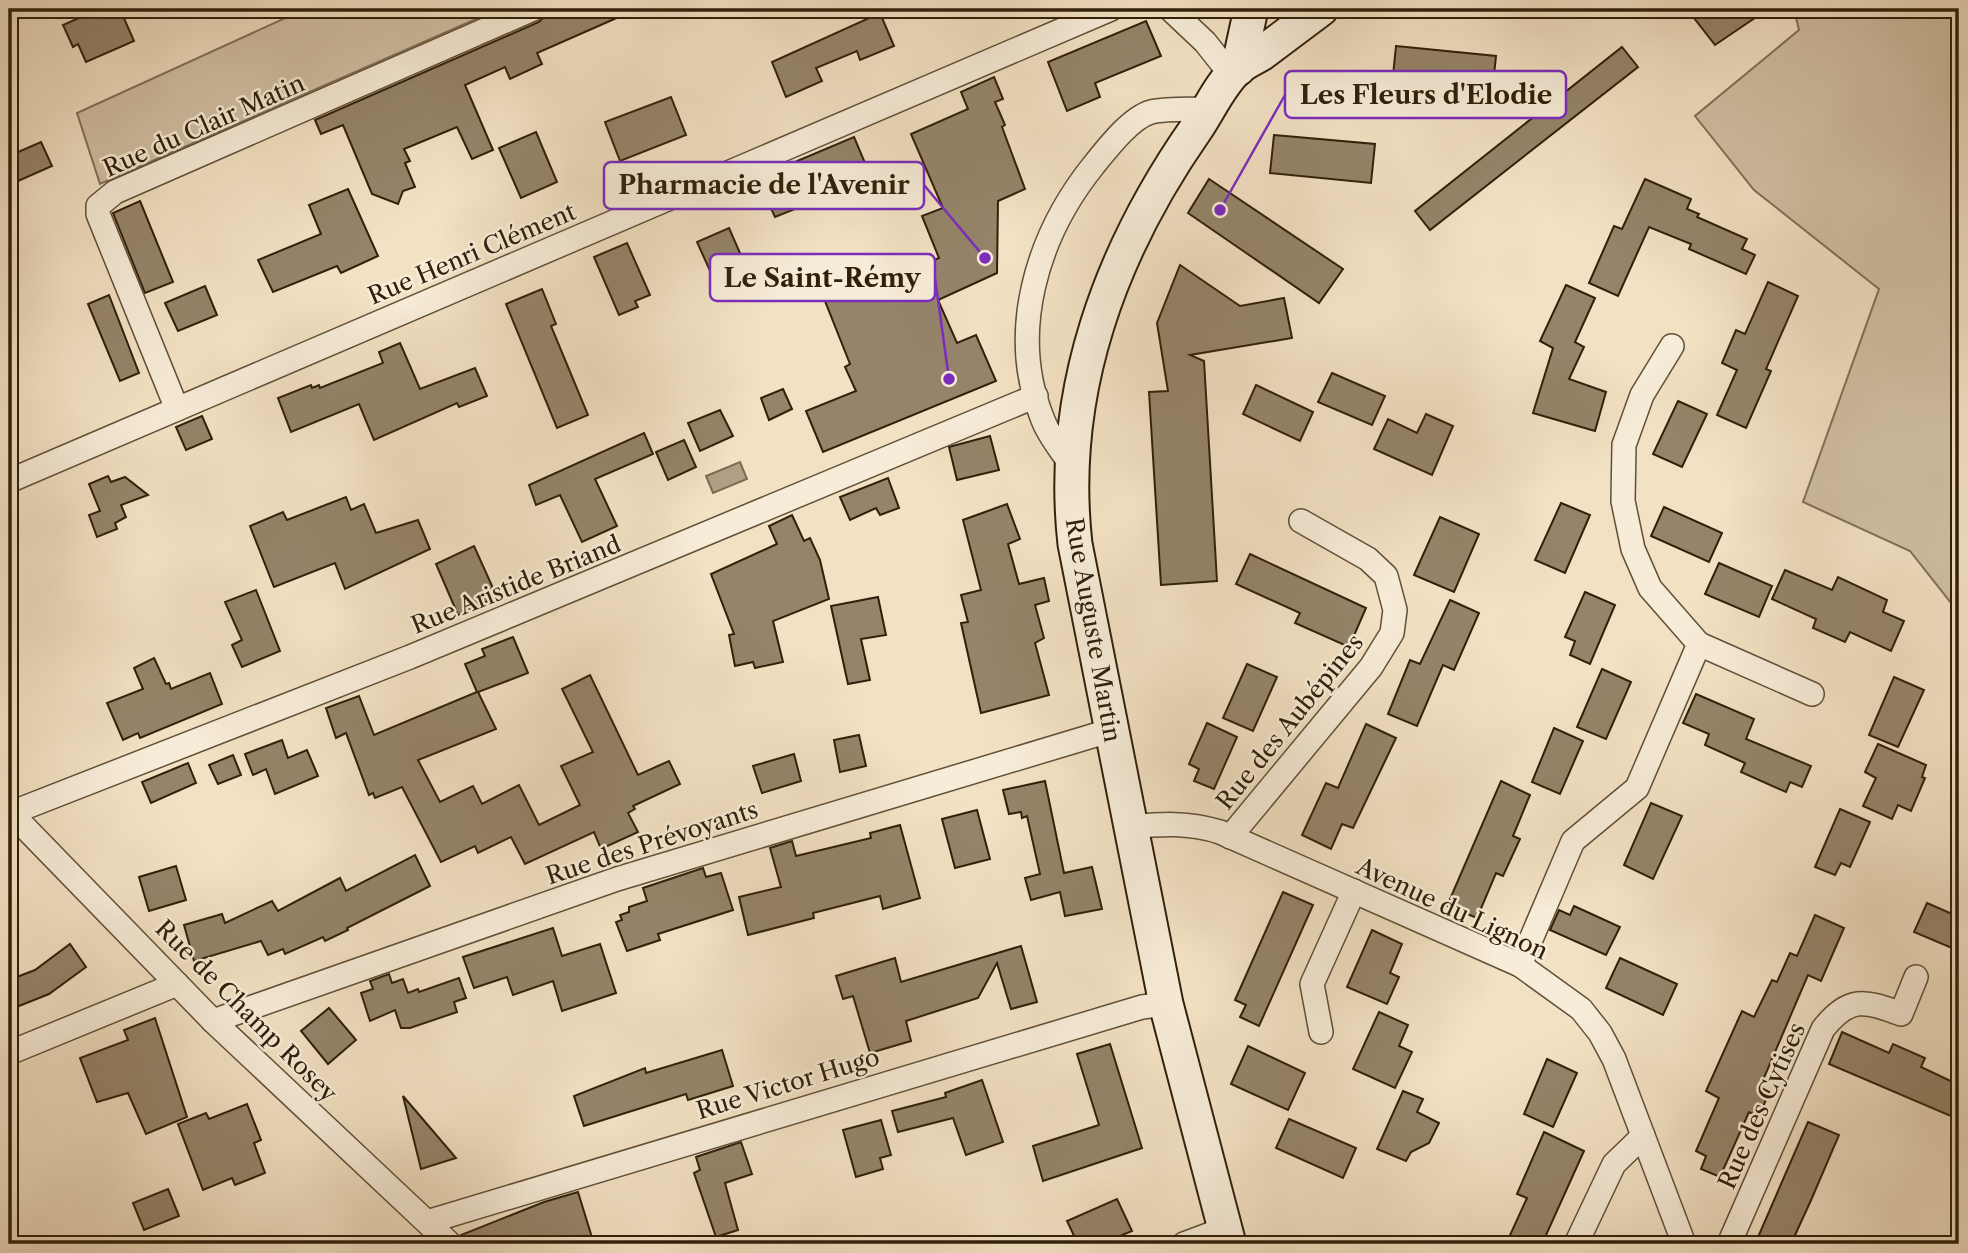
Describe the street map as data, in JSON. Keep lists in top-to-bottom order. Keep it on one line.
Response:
{"streets":{"main road":["Rue Auguste Martin"],"street":["Rue du Clair Matin","Rue Henri Clément","Rue Aristide Briand","Rue des Aubépines","Rue des Prévoyants","Avenue du Lignon","Rue de Champ Rosey","Rue Victor Hugo","Rue des Cytises"]},"crossings":[["Rue du Clair Matin","Rue Henri Clément"],["Rue Aristide Briand","Rue de Champ Rosey"],["Rue Auguste Martin","Rue des Prévoyants"],["Rue Auguste Martin","Avenue du Lignon"],["Rue Auguste Martin","Rue Victor Hugo"],["Rue des Aubépines","Avenue du Lignon"],["Rue des Prévoyants","Rue de Champ Rosey"],["Rue de Champ Rosey","Rue Victor Hugo"]],"places":["Les Fleurs d'Elodie","Pharmacie de l'Avenir","Le Saint-Rémy"]}
